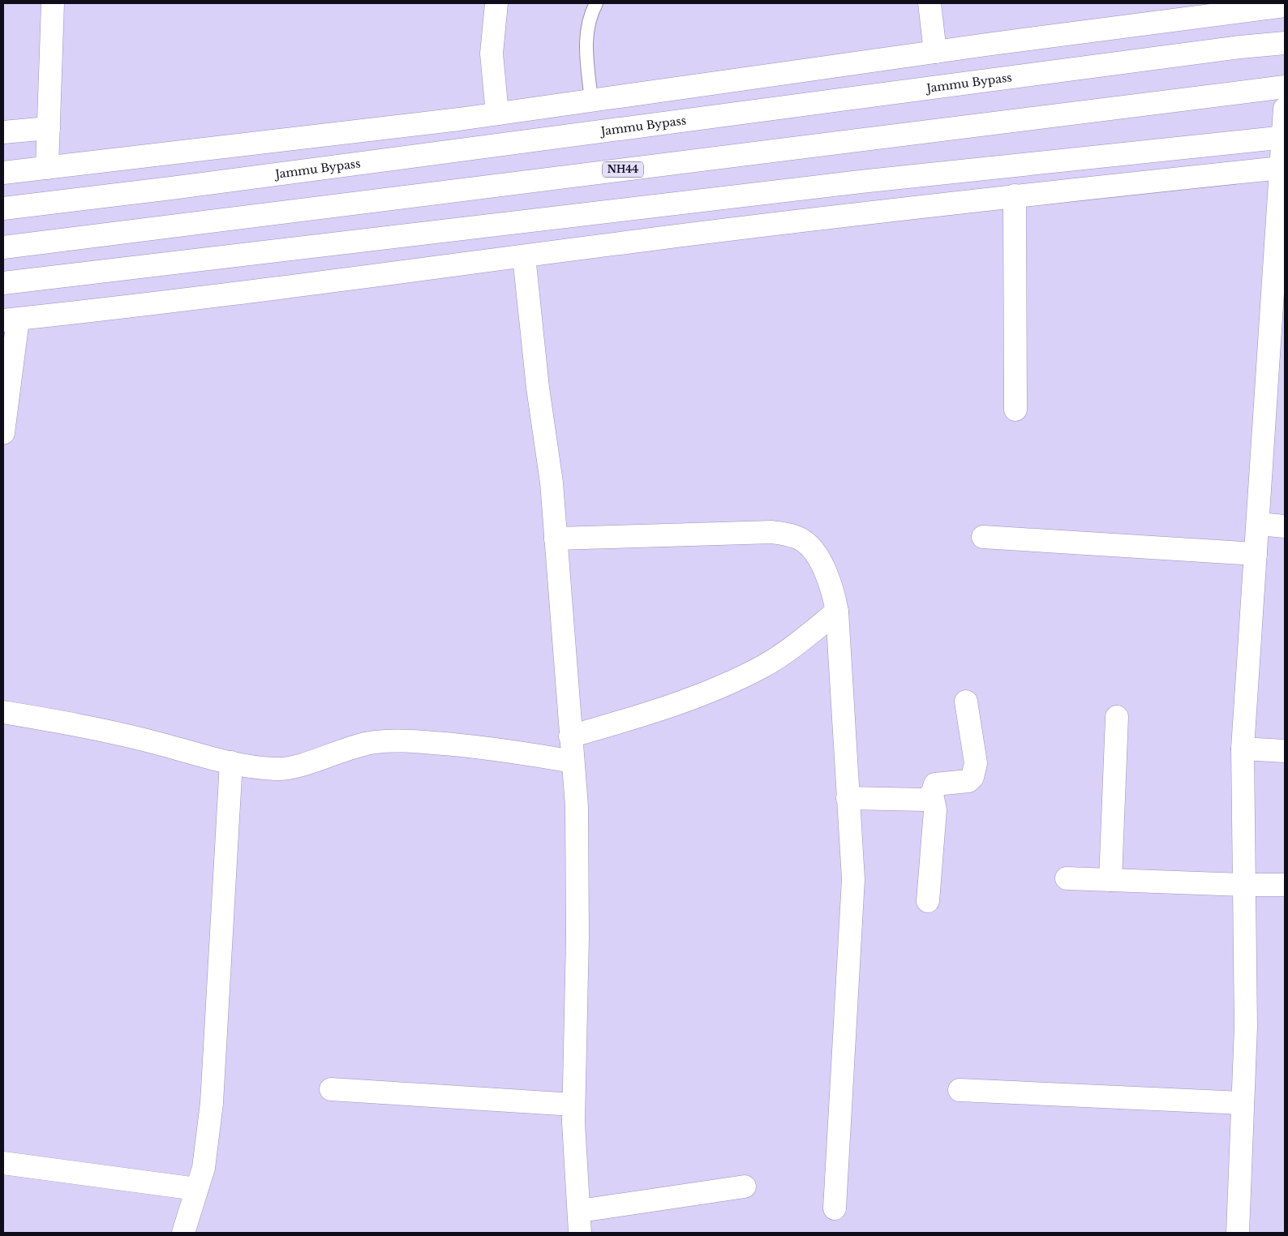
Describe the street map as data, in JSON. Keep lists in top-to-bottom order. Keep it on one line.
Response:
{"streets":{"main road":["Jammu Bypass","NH44"]}}
